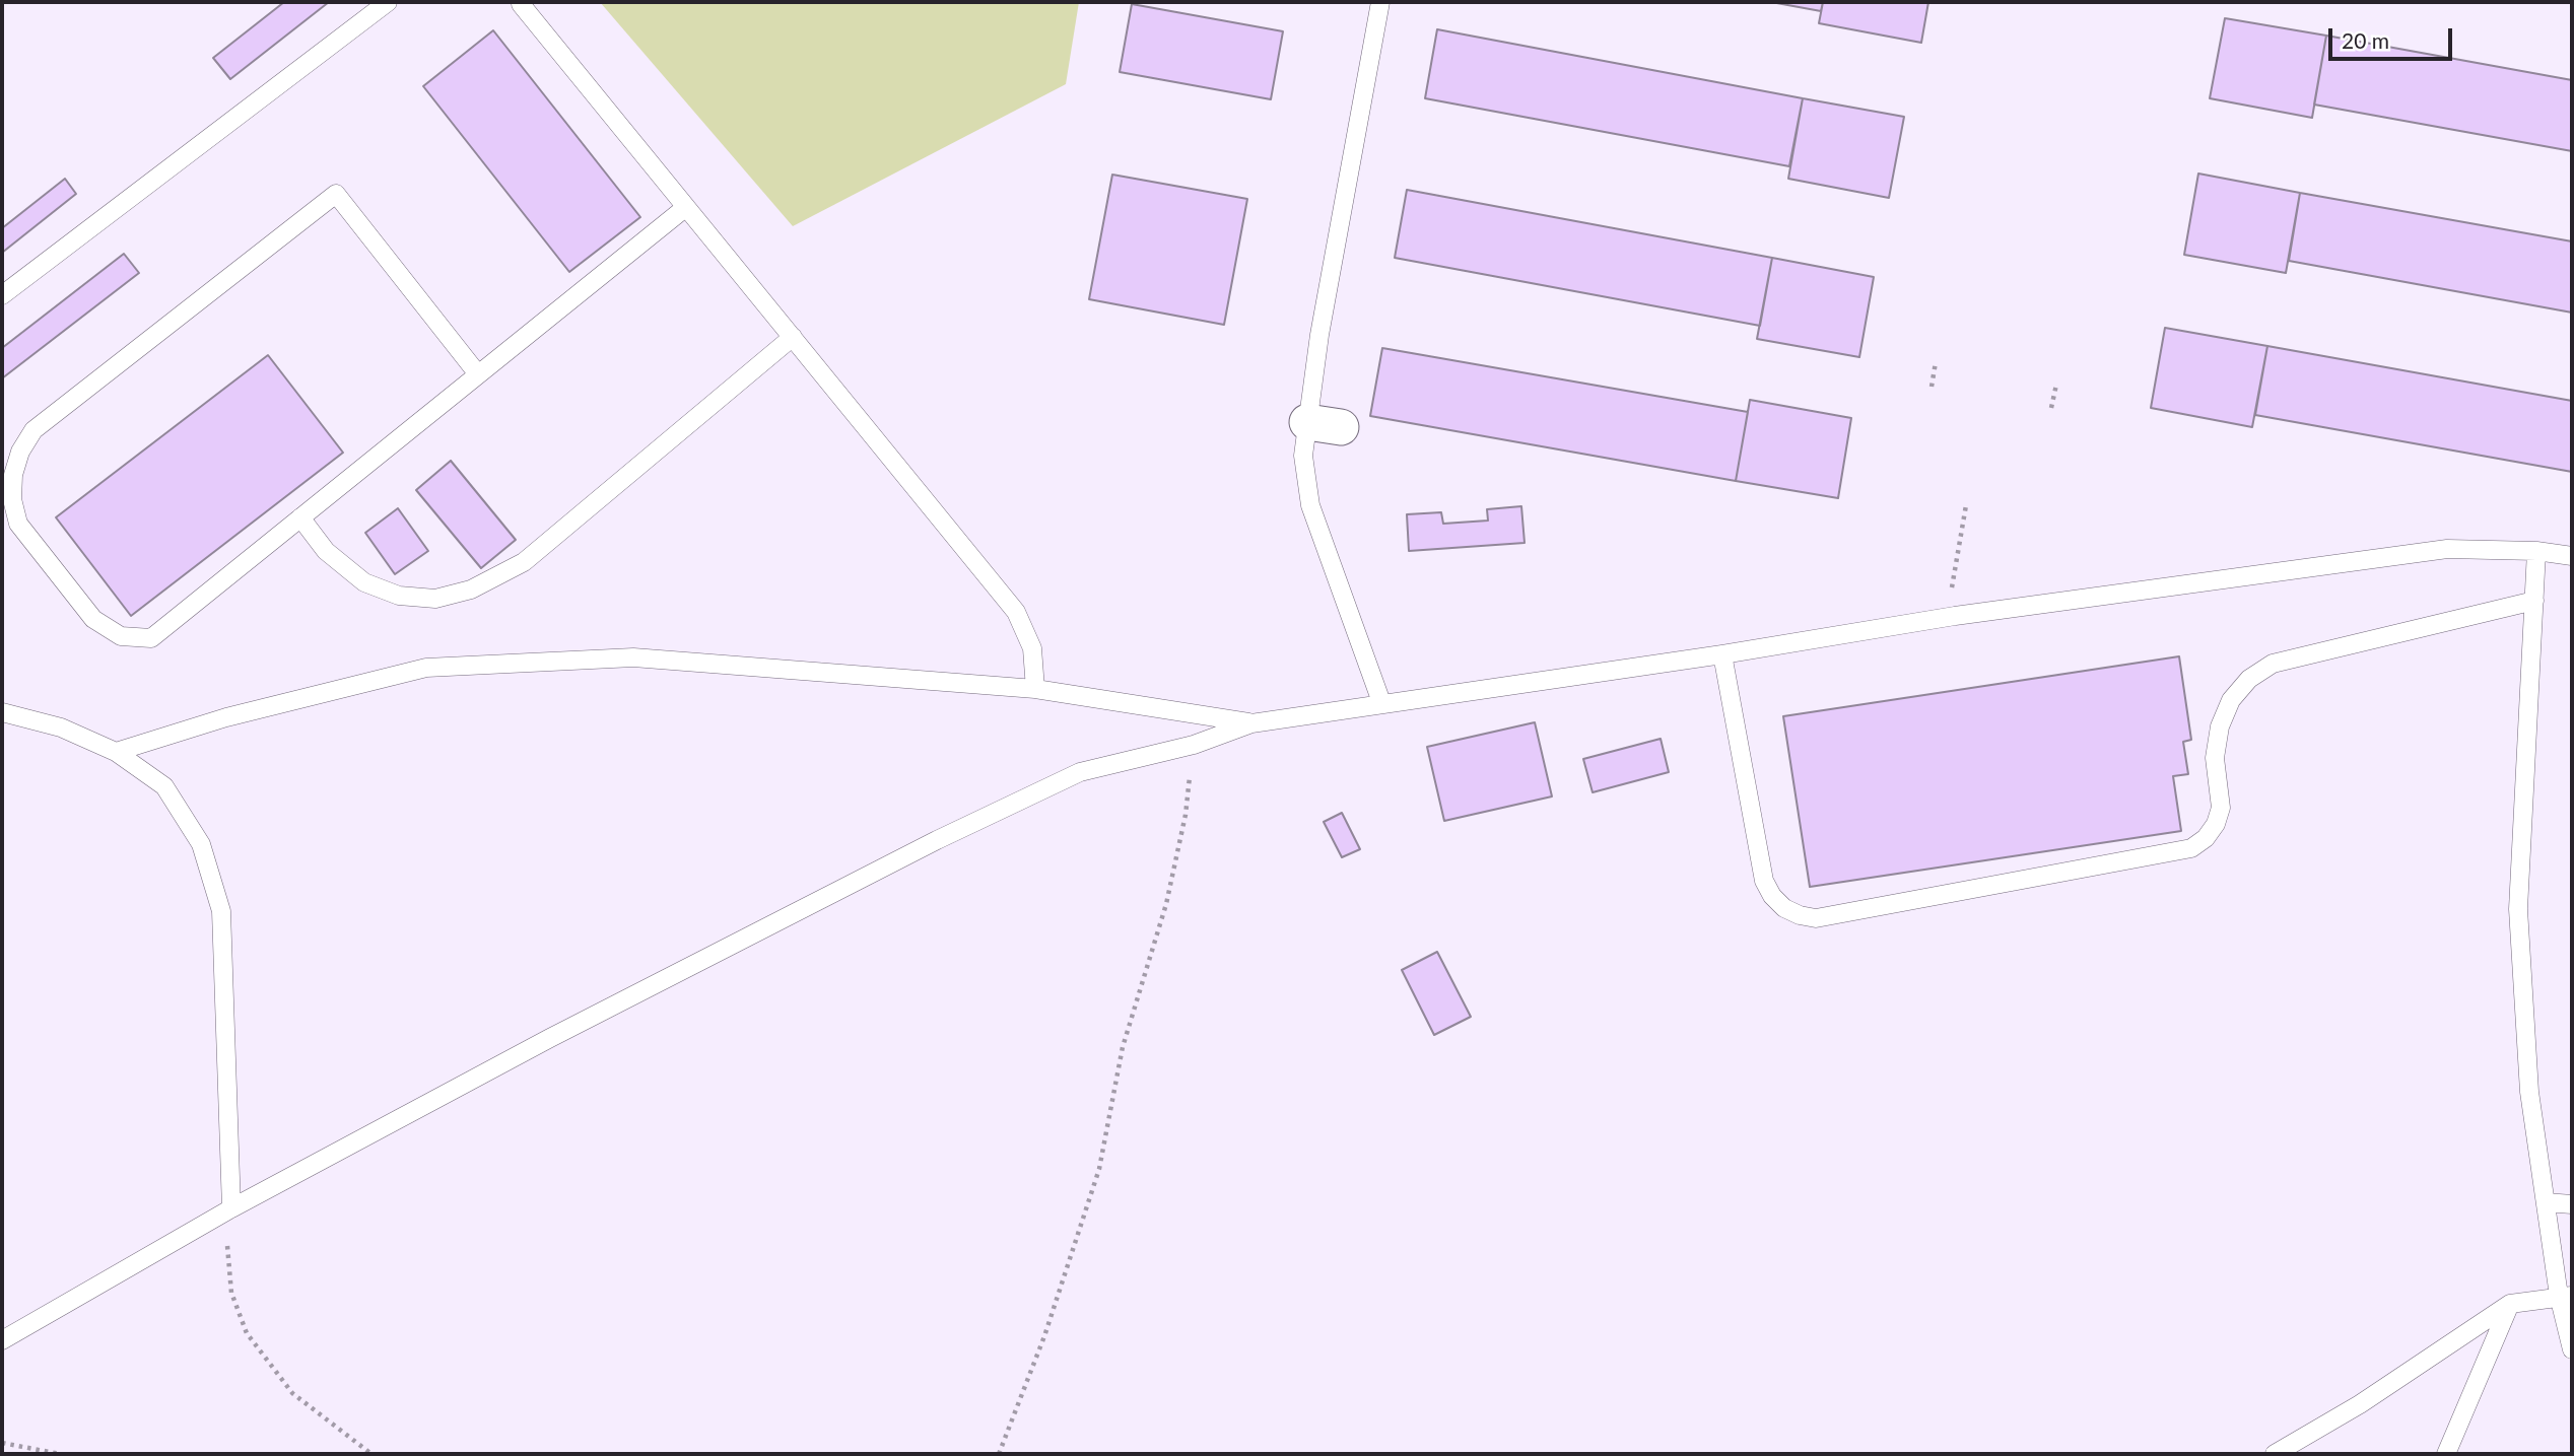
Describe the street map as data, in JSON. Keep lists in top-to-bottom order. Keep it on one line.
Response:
{"scale_bar":"20 m"}
